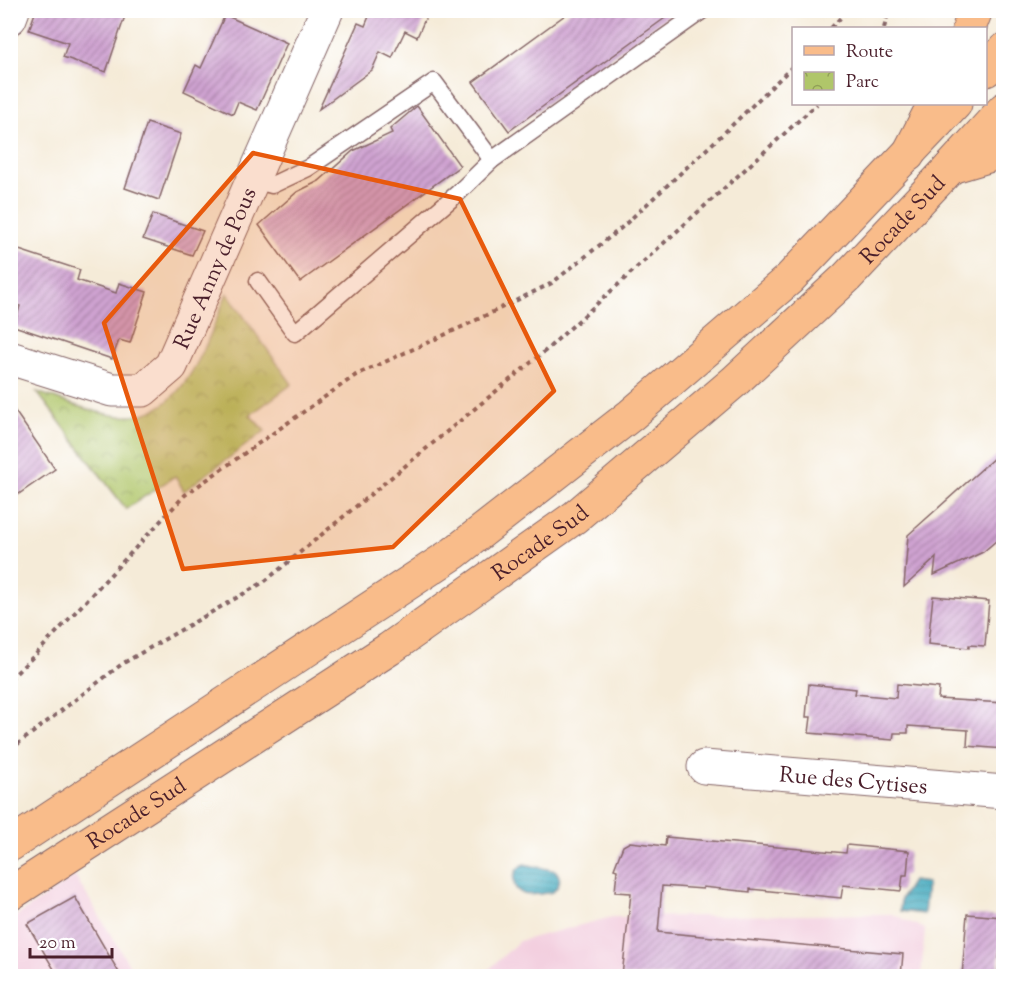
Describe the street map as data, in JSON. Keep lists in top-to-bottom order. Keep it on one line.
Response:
{"streets":{"main road":["Rocade Sud"],"street":["Rue Anny de Pous","Rue des Cytises"]},"legend":["Route","Parc"],"scale_bar":"20 m"}
